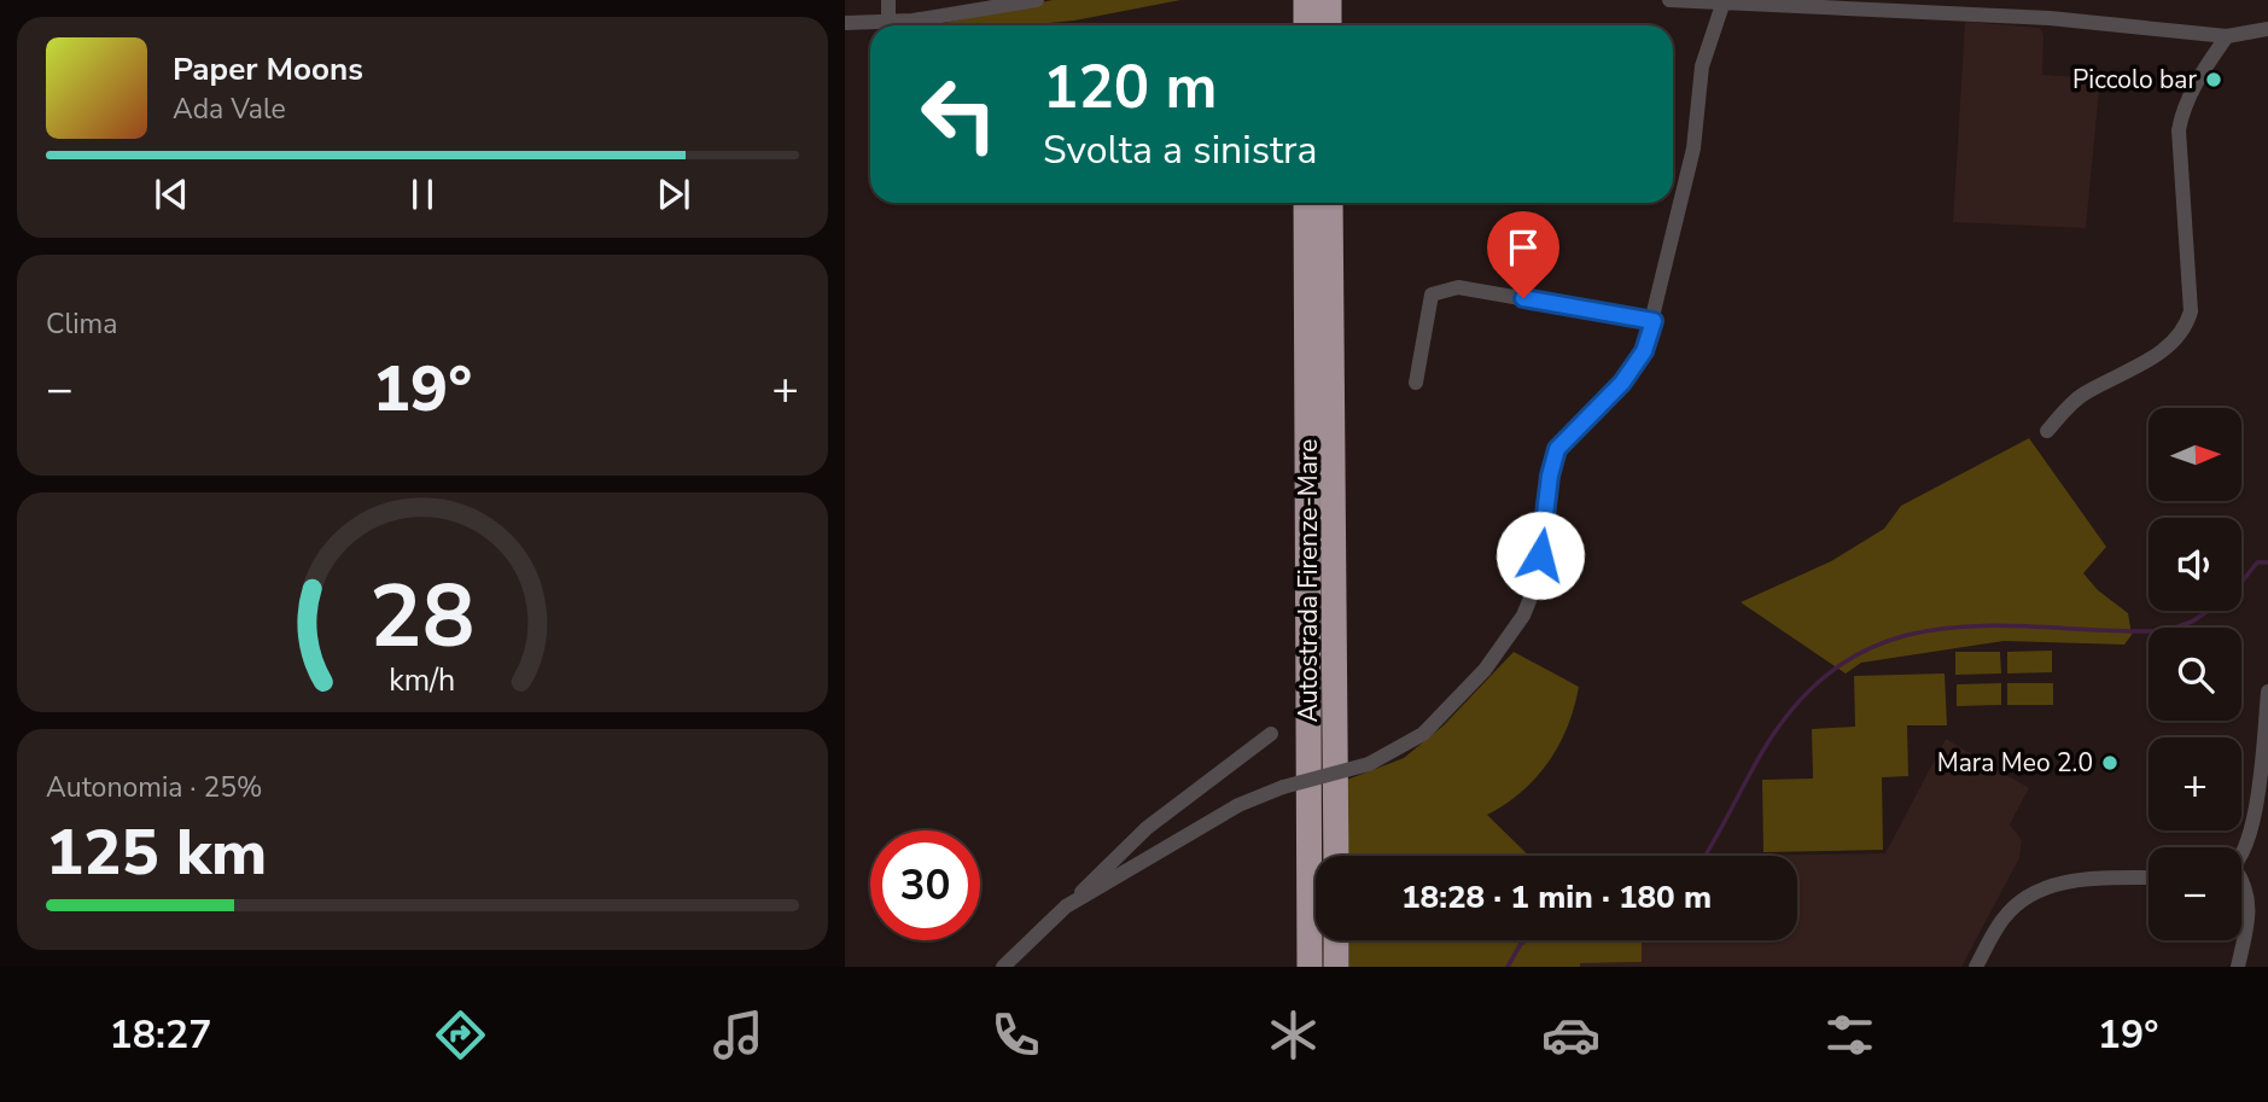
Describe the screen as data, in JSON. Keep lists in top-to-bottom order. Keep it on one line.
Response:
{"streets":{"highway":["Autostrada Firenze-Mare"]},"places":["Piccolo bar","Mara Meo 2.0"],"north":"right","page":{"turn":["120 m","Svolta a sinistra"],"song":["Paper Moons","Ada Vale"],"tile":["Clima",["Autonomia · 25%","125 km"]],"heat":["−","19°","+"],"map_buttons":["+","−"],"limit":"30","trip":"18:28 · 1 min · 180 m","tabs":["18:27","19°"],"gauge":["28","km/h"]}}
